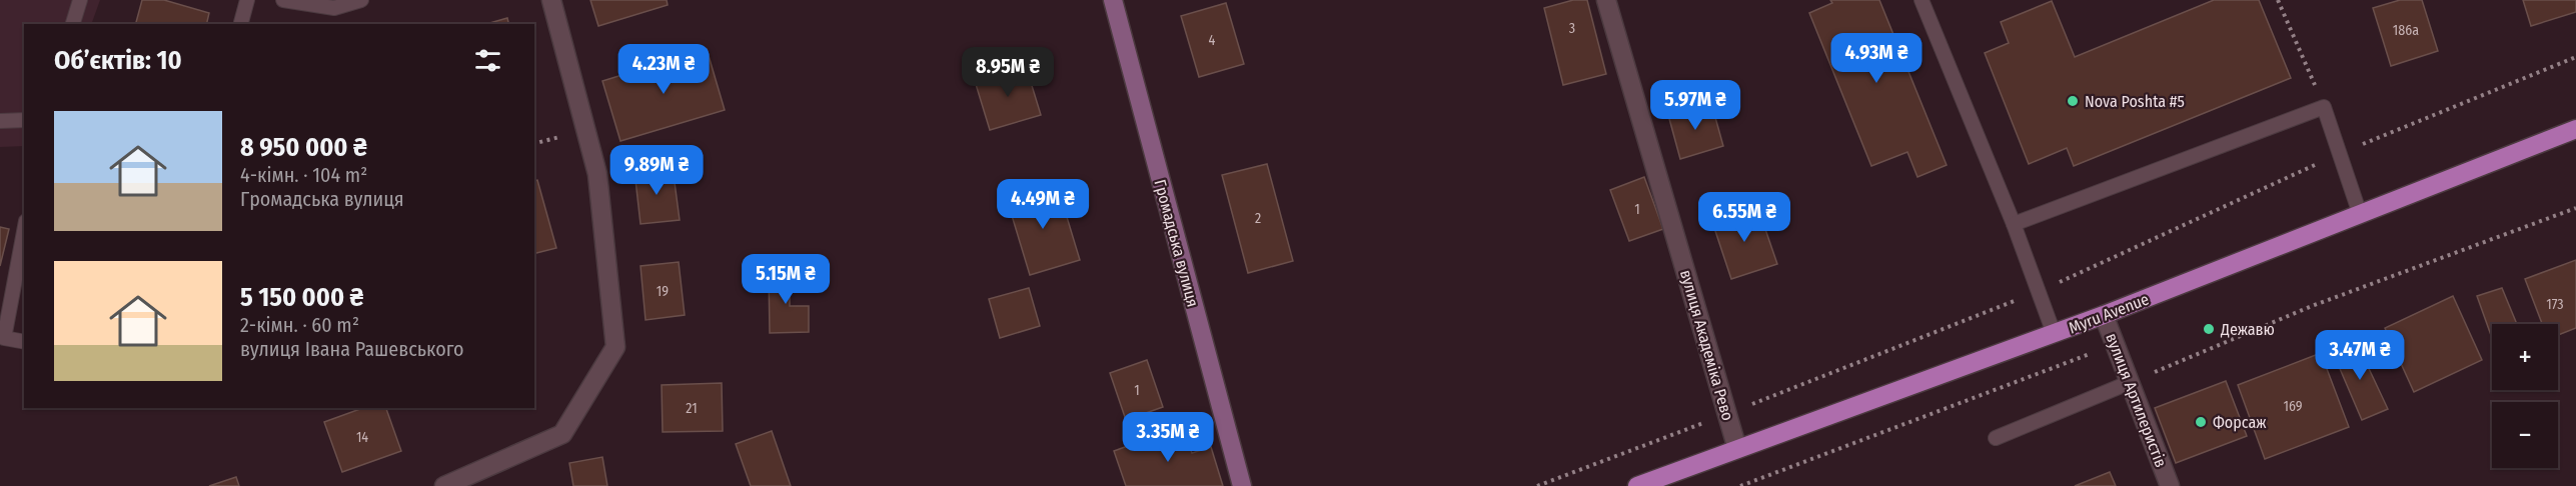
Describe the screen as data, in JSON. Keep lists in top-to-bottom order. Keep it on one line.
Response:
{"streets":{"main road":["Myru Avenue"],"street":["Громадська вулиця","вулиця Академіка Рево","вулиця Артилеристів"]},"crossings":[["Myru Avenue","вулиця Академіка Рево"],["Myru Avenue","вулиця Артилеристів"]],"places":["Nova Poshta #5","Дежавю","Форсаж"],"house_numbers":["3","186а","4","1","2","19","173","1","169","21","14"],"page":{"heading":"Об’єктів: 10","price":["4.93M ₴","4.23M ₴","8.95M ₴","5.97M ₴","9.89M ₴","4.49M ₴","6.55M ₴","5.15M ₴","3.47M ₴","3.35M ₴"],"list":[{"name":"8 950 000 ₴","note":"4-кімн. · 104 m² · Громадська вулиця"},{"name":"5 150 000 ₴","note":"2-кімн. · 60 m² · вулиця Івана Рашевського"}],"map_buttons":["+","−"]}}
